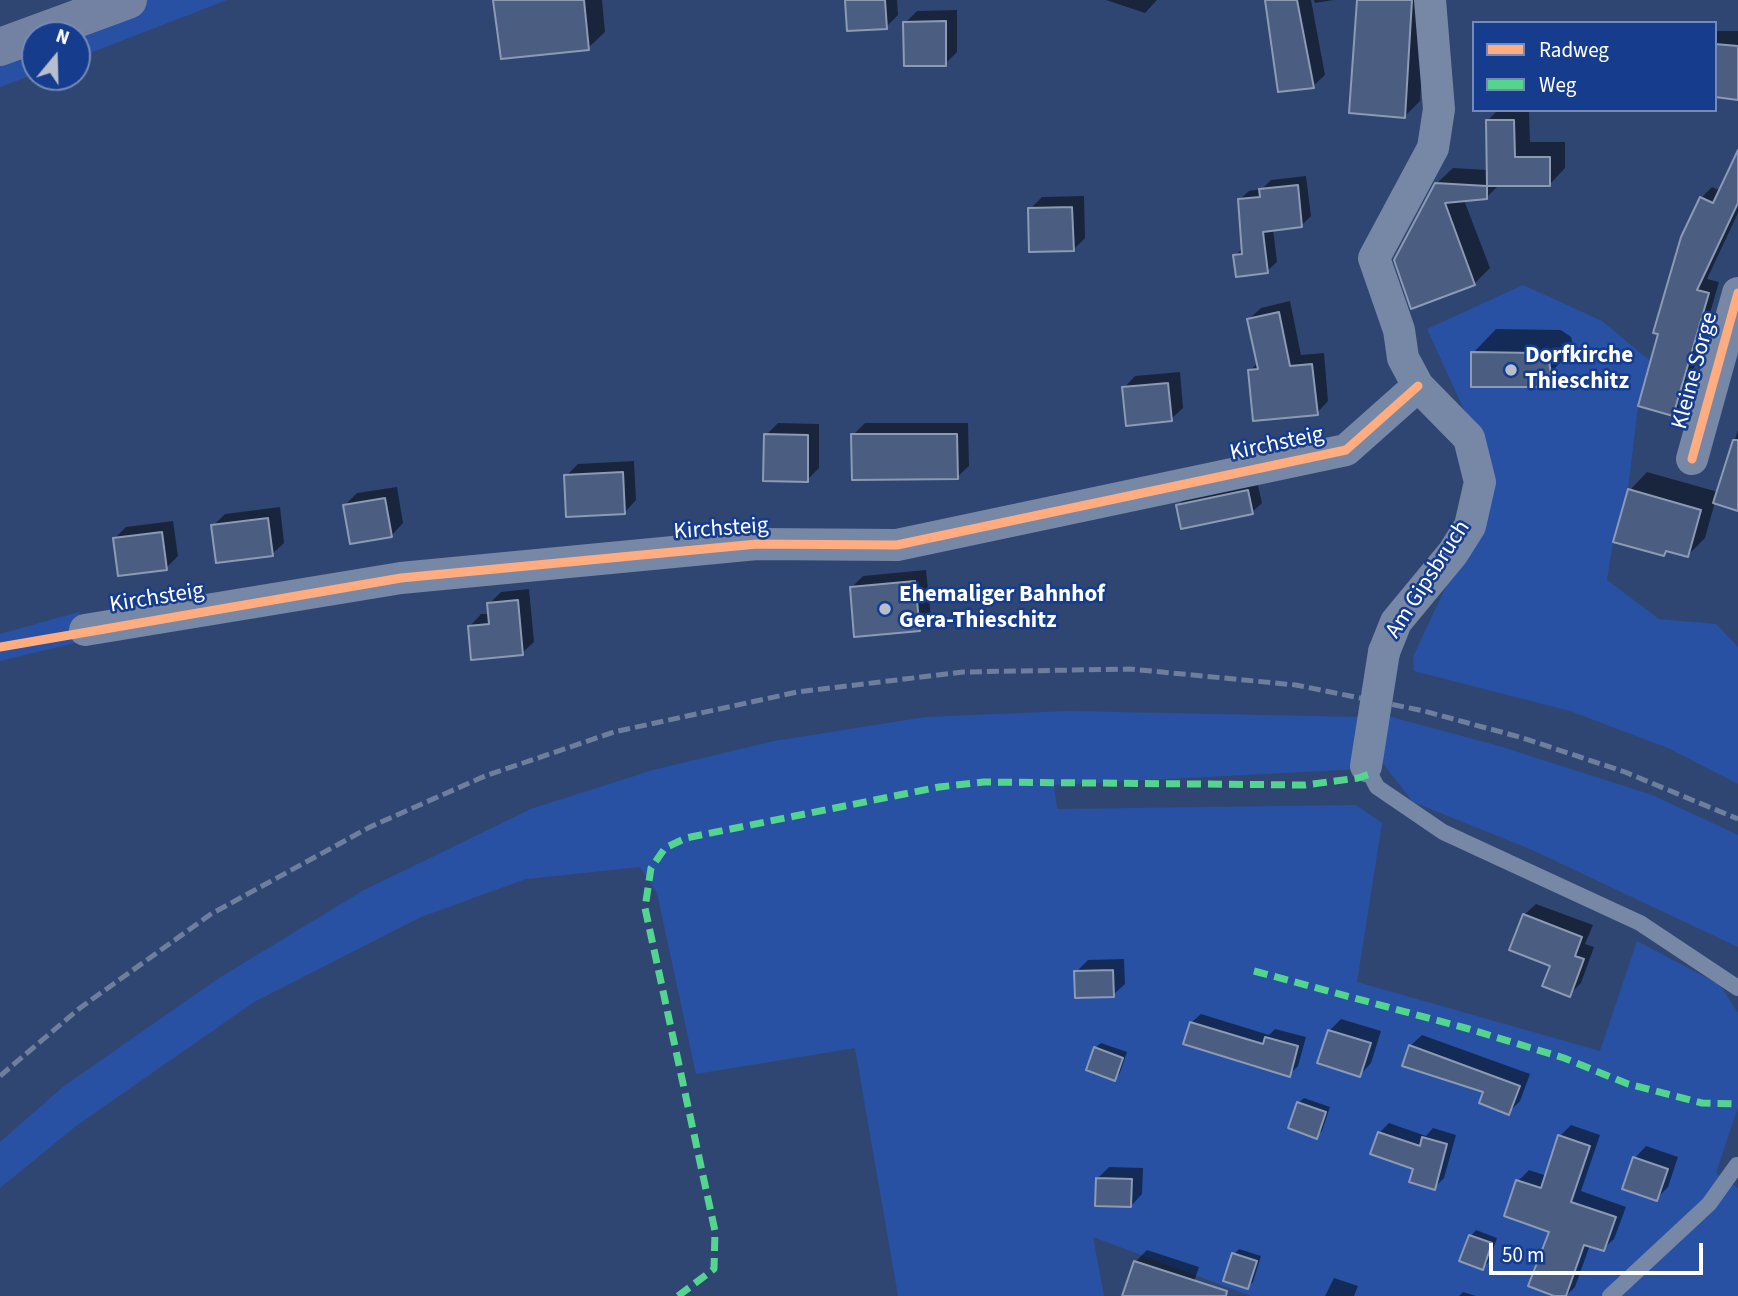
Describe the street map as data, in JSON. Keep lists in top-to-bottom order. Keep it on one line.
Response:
{"streets":{"street":["Kleine Sorge","Kirchsteig","Am Gipsbruch"]},"crossings":[["Kirchsteig","Am Gipsbruch"]],"places":["Dorfkirche Thieschitz","Ehemaliger Bahnhof Gera-Thieschitz"],"legend":["Radweg","Weg"],"scale_bar":"50 m","north":"top"}
